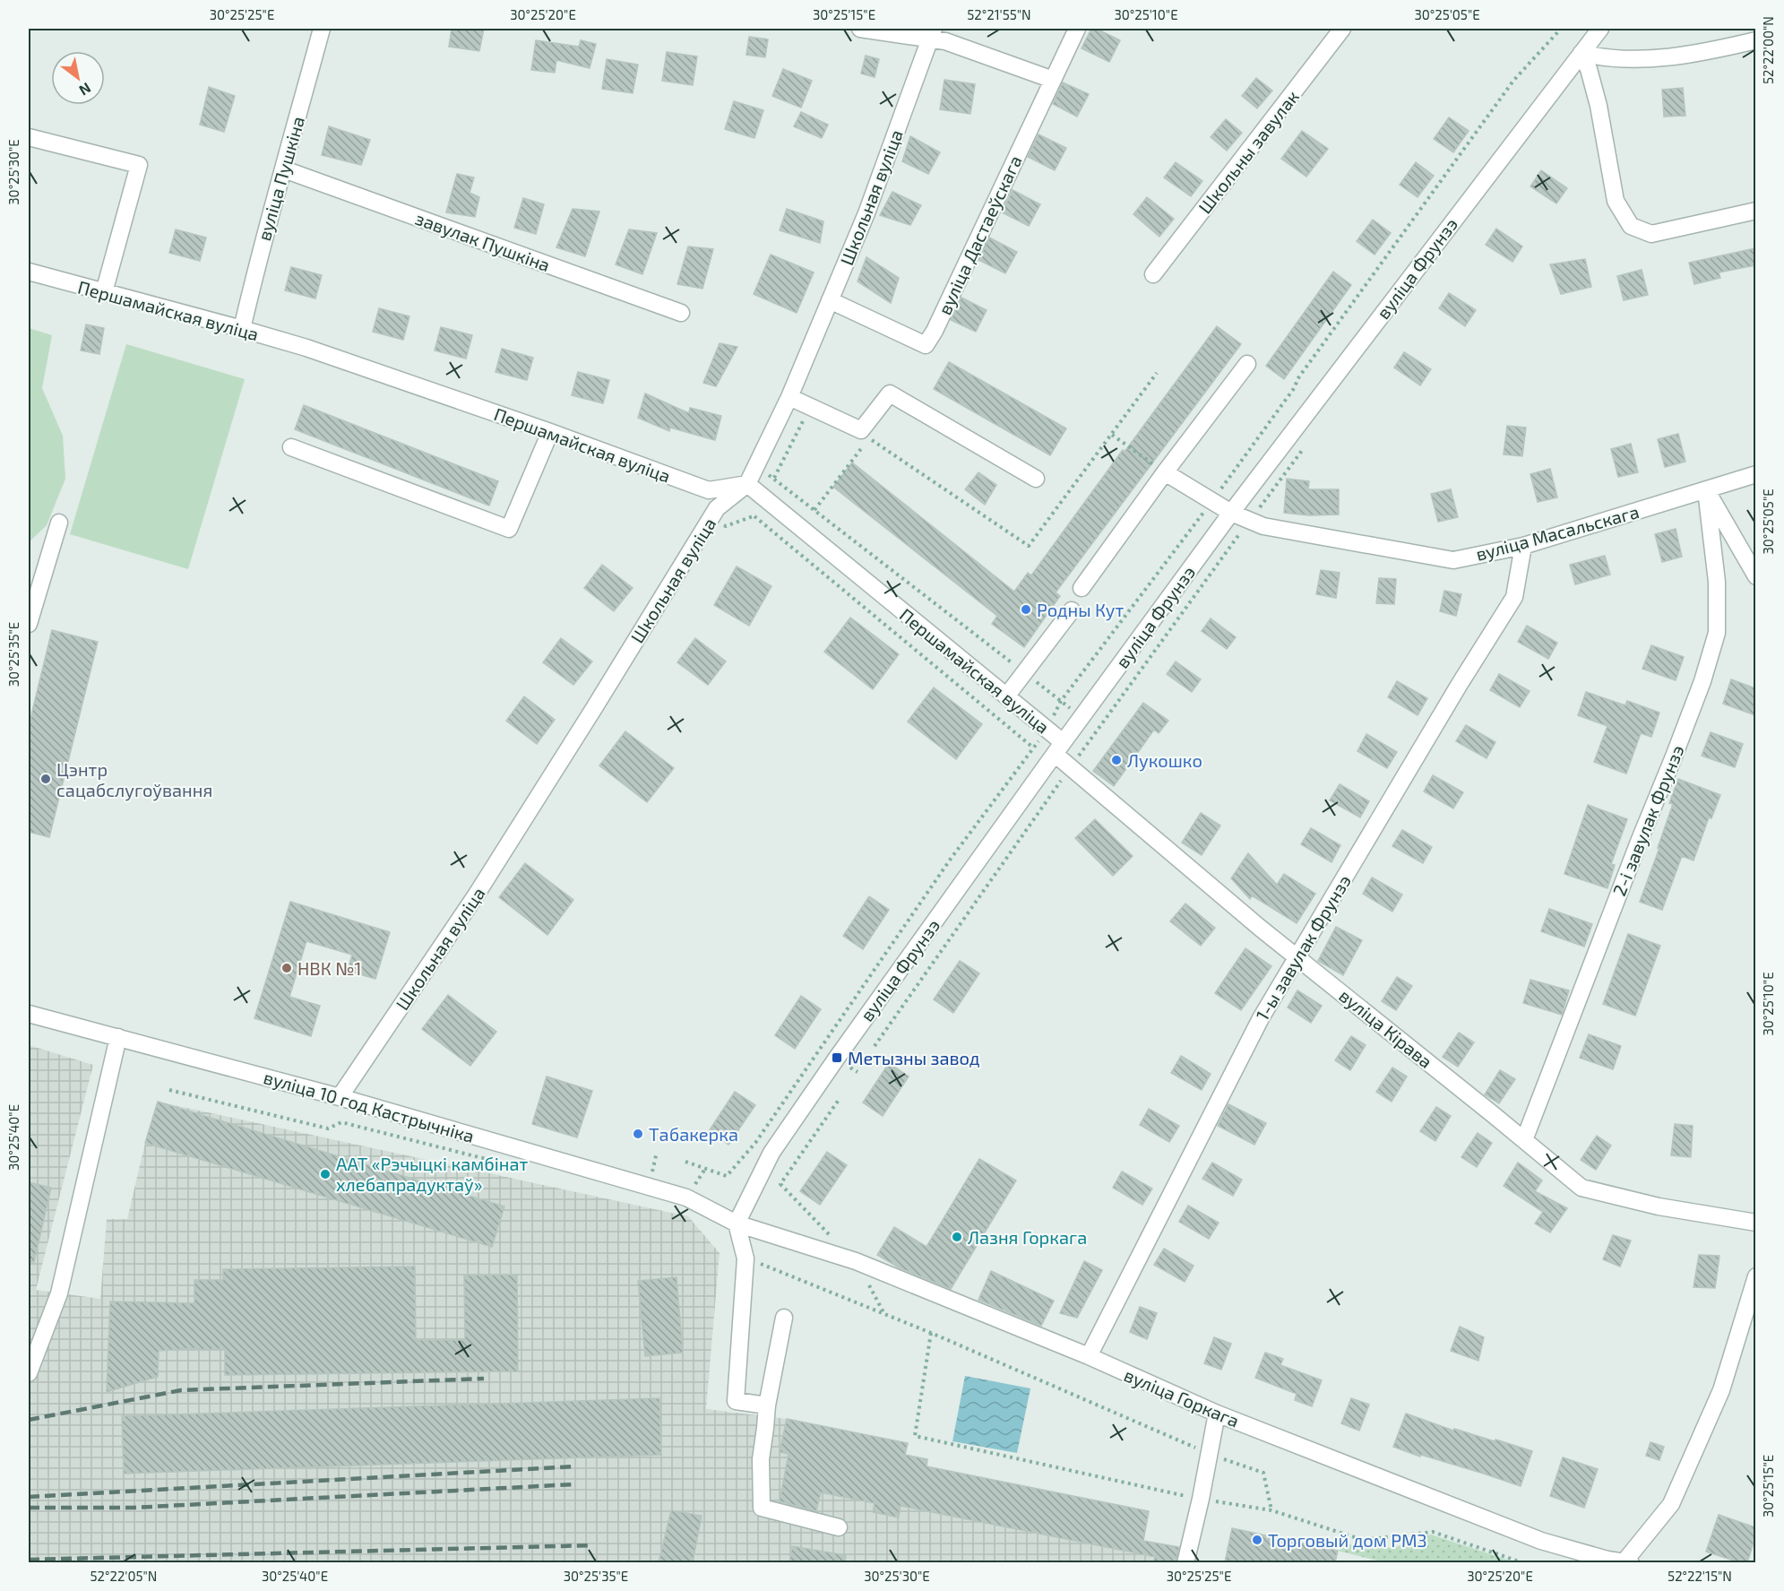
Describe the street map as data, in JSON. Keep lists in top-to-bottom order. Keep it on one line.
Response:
{"streets":{"street":["Школьны завулак","вуліца Пушкіна","Школьная вуліца","вуліца Дастаеўскага","завулак Пушкіна","вуліца Фрунзэ","Першамайская вуліца","вуліца Масальскага","2-і завулак Фрунзэ","1-ы завулак Фрунзэ","вуліца Кірава","вуліца 10 год Кастрычніка","вуліца Горкага"]},"crossings":[["вуліца Пушкіна","завулак Пушкіна"],["вуліца Пушкіна","Першамайская вуліца"],["Школьная вуліца","вуліца Дастаеўскага"],["Школьная вуліца","Першамайская вуліца"],["Школьная вуліца","вуліца 10 год Кастрычніка"],["вуліца Фрунзэ","Першамайская вуліца"],["вуліца Фрунзэ","вуліца Масальскага"],["вуліца Фрунзэ","вуліца Кірава"],["вуліца Фрунзэ","вуліца 10 год Кастрычніка"],["вуліца Фрунзэ","вуліца Горкага"],["Першамайская вуліца","вуліца Кірава"],["вуліца Масальскага","2-і завулак Фрунзэ"],["вуліца Масальскага","1-ы завулак Фрунзэ"],["2-і завулак Фрунзэ","вуліца Кірава"],["1-ы завулак Фрунзэ","вуліца Кірава"],["1-ы завулак Фрунзэ","вуліца Горкага"],["вуліца 10 год Кастрычніка","вуліца Горкага"]],"places":{"other":["Родны Кут","Лукошко","Цэнтр сацабслугоўвання","НВК №1","Табакерка","ААТ «Рэчыцкі камбінат хлебапрадуктаў»","Лазня Горкага","Торговый дом РМЗ"],"transit":["Метызны завод"]},"north":"bottom right","coordinates":["30°25'25\"E","30°25'20\"E","30°25'15\"E","52°21'55\"N","30°25'10\"E","30°25'05\"E","52°22'00\"N","30°25'30\"E","30°25'35\"E","30°25'40\"E","52°22'05\"N","52°22'15\"N"]}
